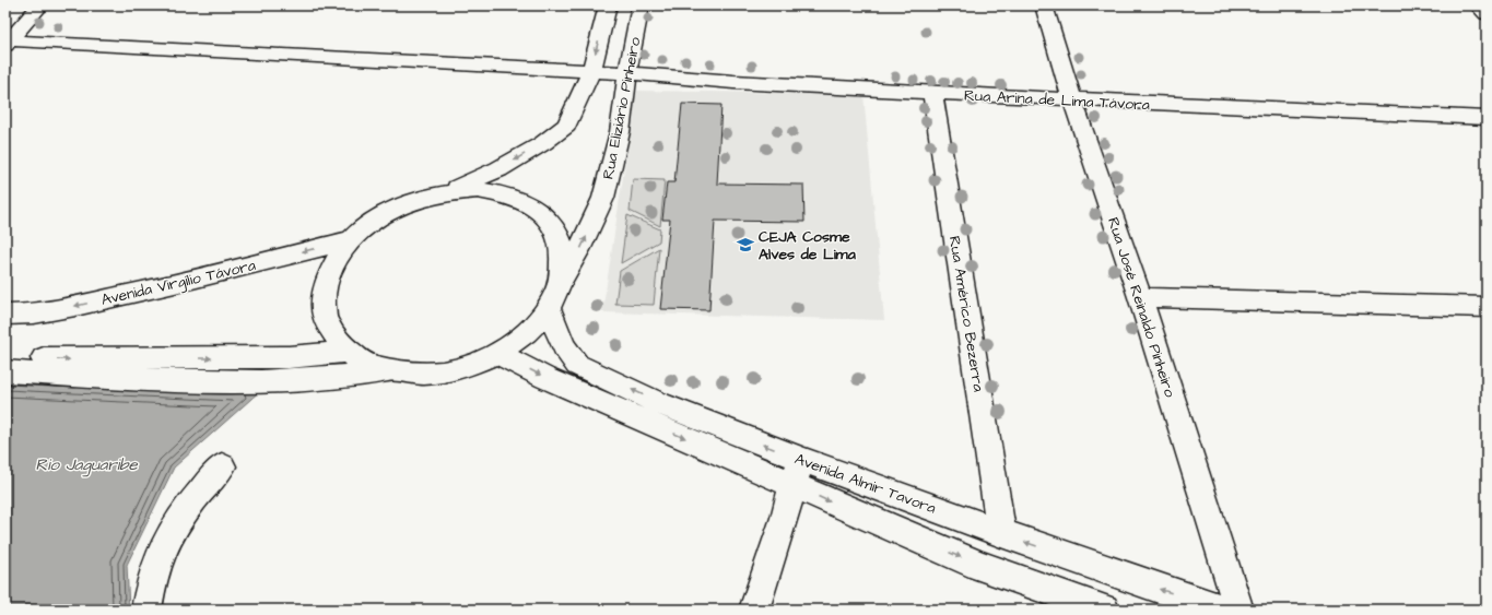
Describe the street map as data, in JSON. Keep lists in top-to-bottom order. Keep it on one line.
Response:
{"streets":{"street":["Rua Arina de Lima Távora","Rua Eliziário Pinheiro","Avenida Virgílio Távora","Rua José Reinaldo Pinheiro","Rua Américo Bezerra","Avenida Almir Tavora"]},"crossings":[["Rua Arina de Lima Távora","Rua Eliziário Pinheiro"],["Rua Arina de Lima Távora","Rua José Reinaldo Pinheiro"],["Rua Arina de Lima Távora","Rua Américo Bezerra"],["Rua Eliziário Pinheiro","Avenida Almir Tavora"],["Rua Américo Bezerra","Avenida Almir Tavora"]],"one_way":["Rua Eliziário Pinheiro"],"water":["Rio Jaguaribe"],"places":{"school or university":["CEJA Cosme Alves de Lima"]}}
